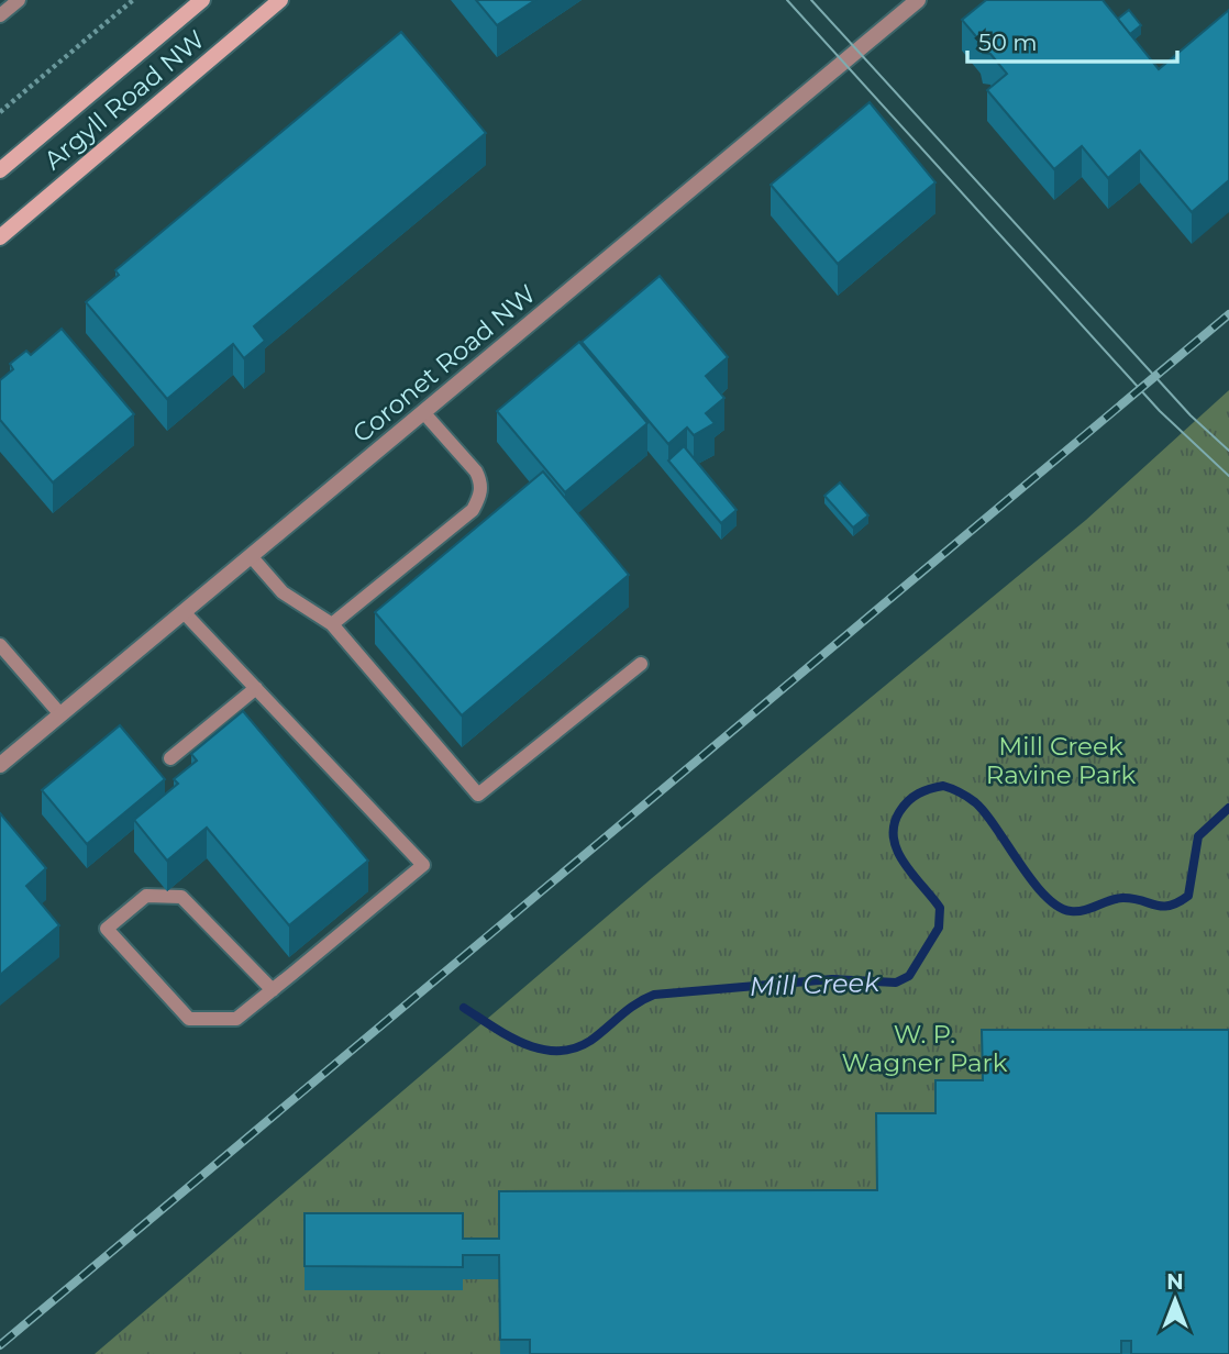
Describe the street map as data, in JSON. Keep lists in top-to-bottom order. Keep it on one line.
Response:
{"streets":{"main road":["Argyll Road NW"],"street":["Coronet Road NW"]},"water":["Mill Creek"],"parks":["Mill Creek Ravine Park","W. P. Wagner Park"],"scale_bar":"50 m","north":"top"}
